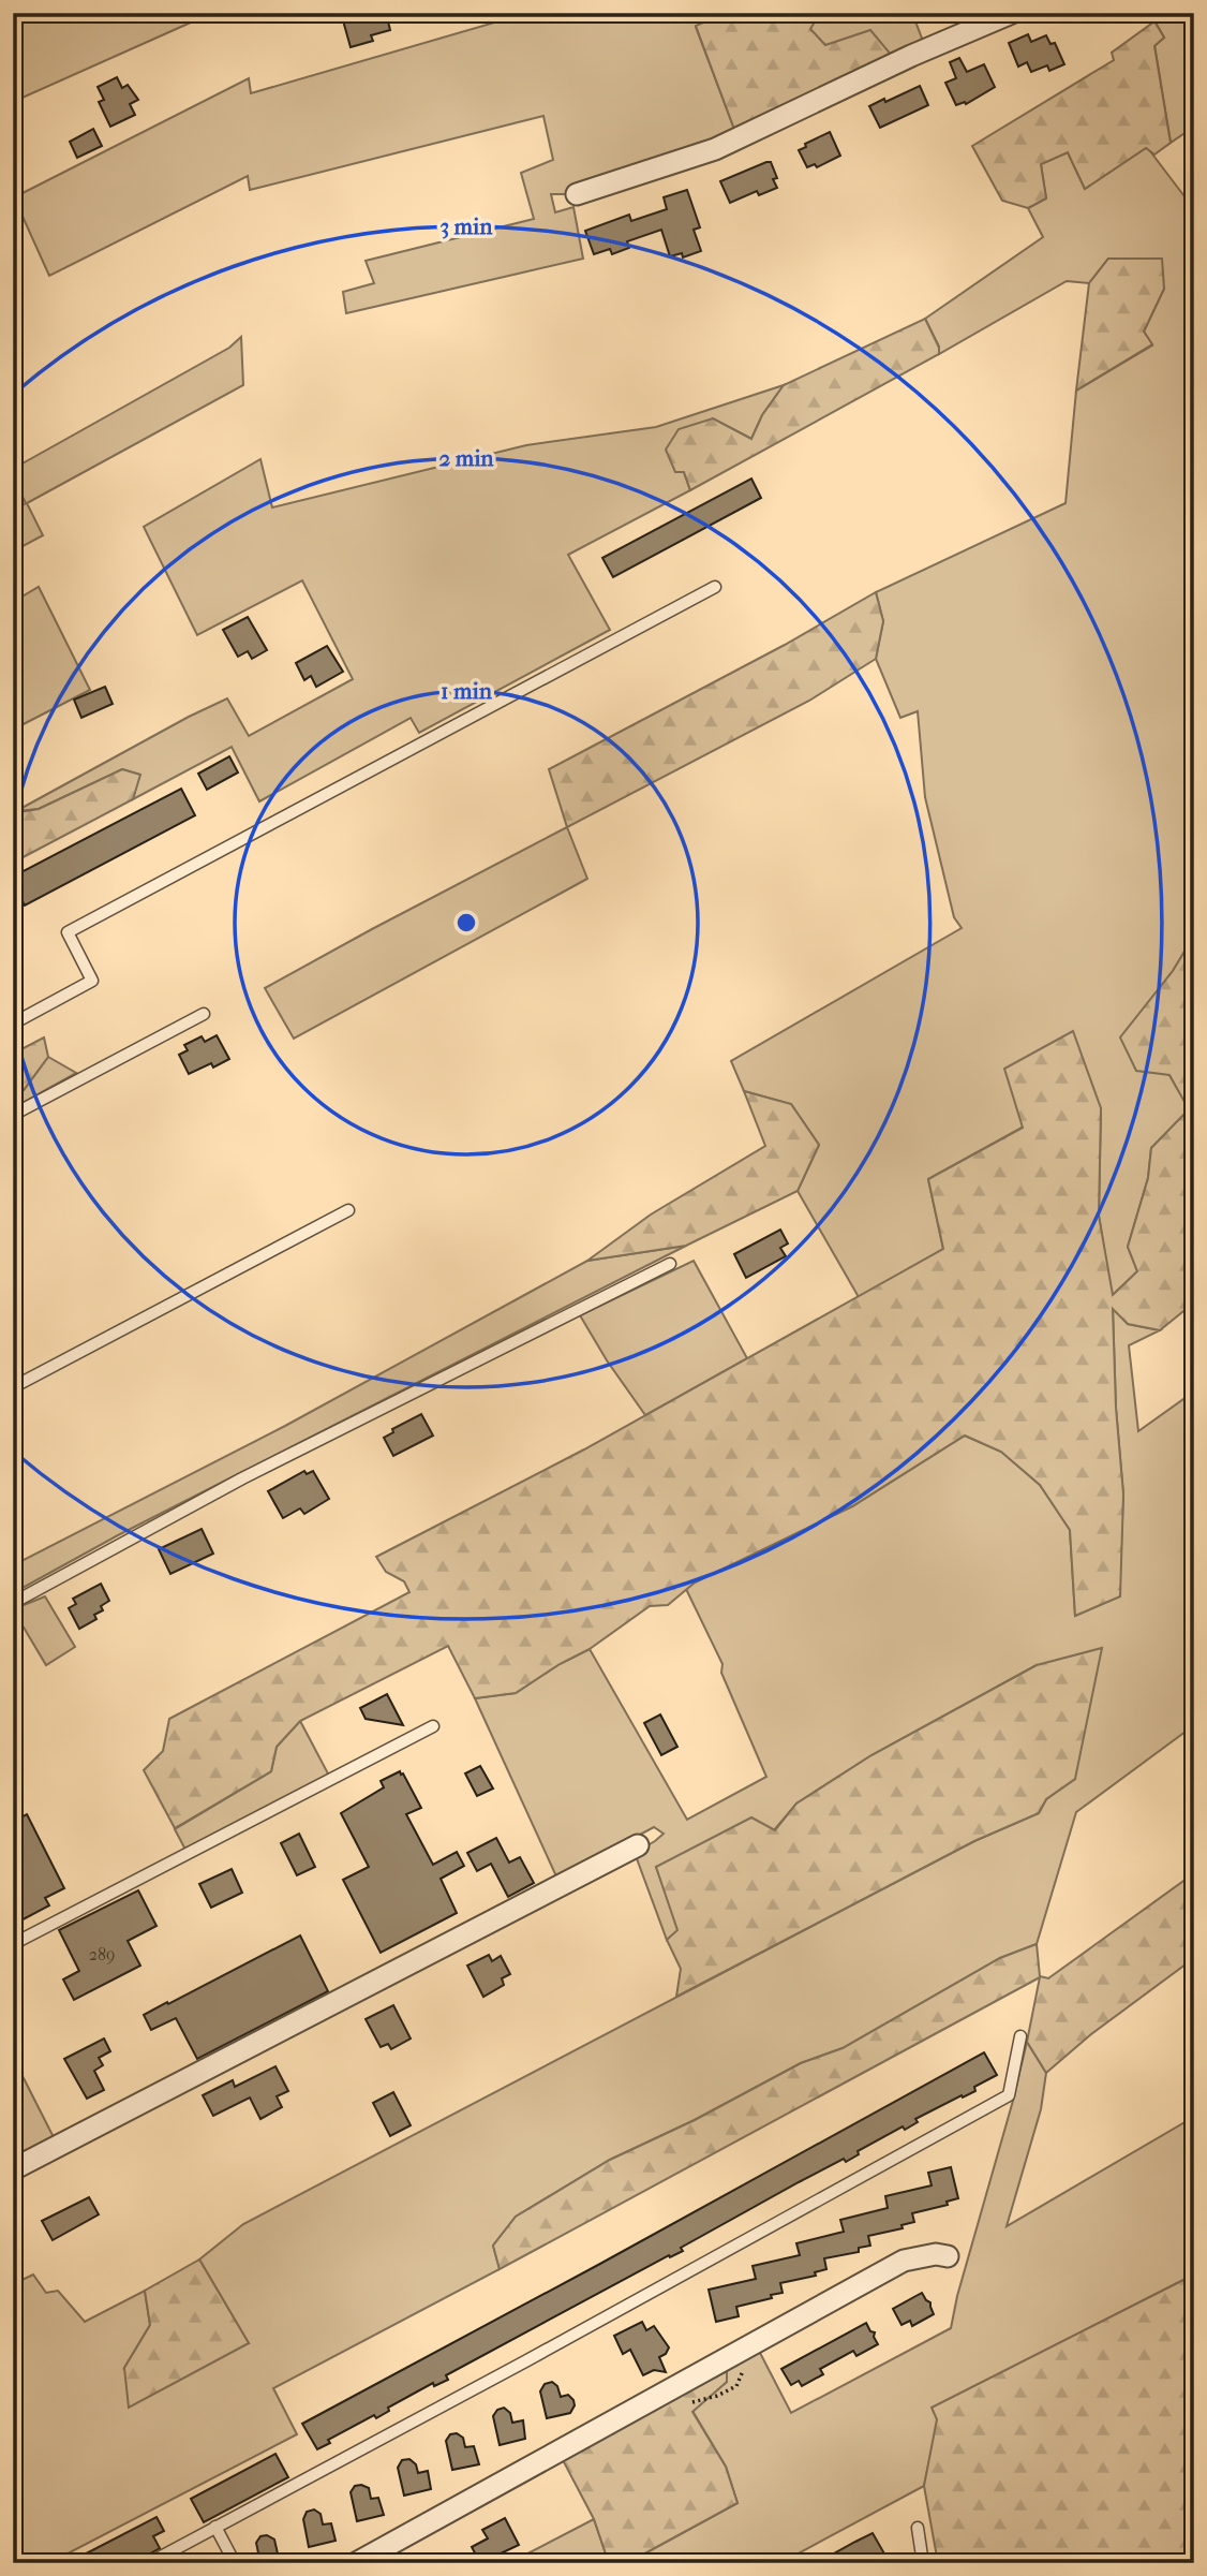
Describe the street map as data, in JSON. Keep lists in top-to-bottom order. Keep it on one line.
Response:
{"house_numbers":["289"],"rings":["3 min","2 min","1 min"]}
